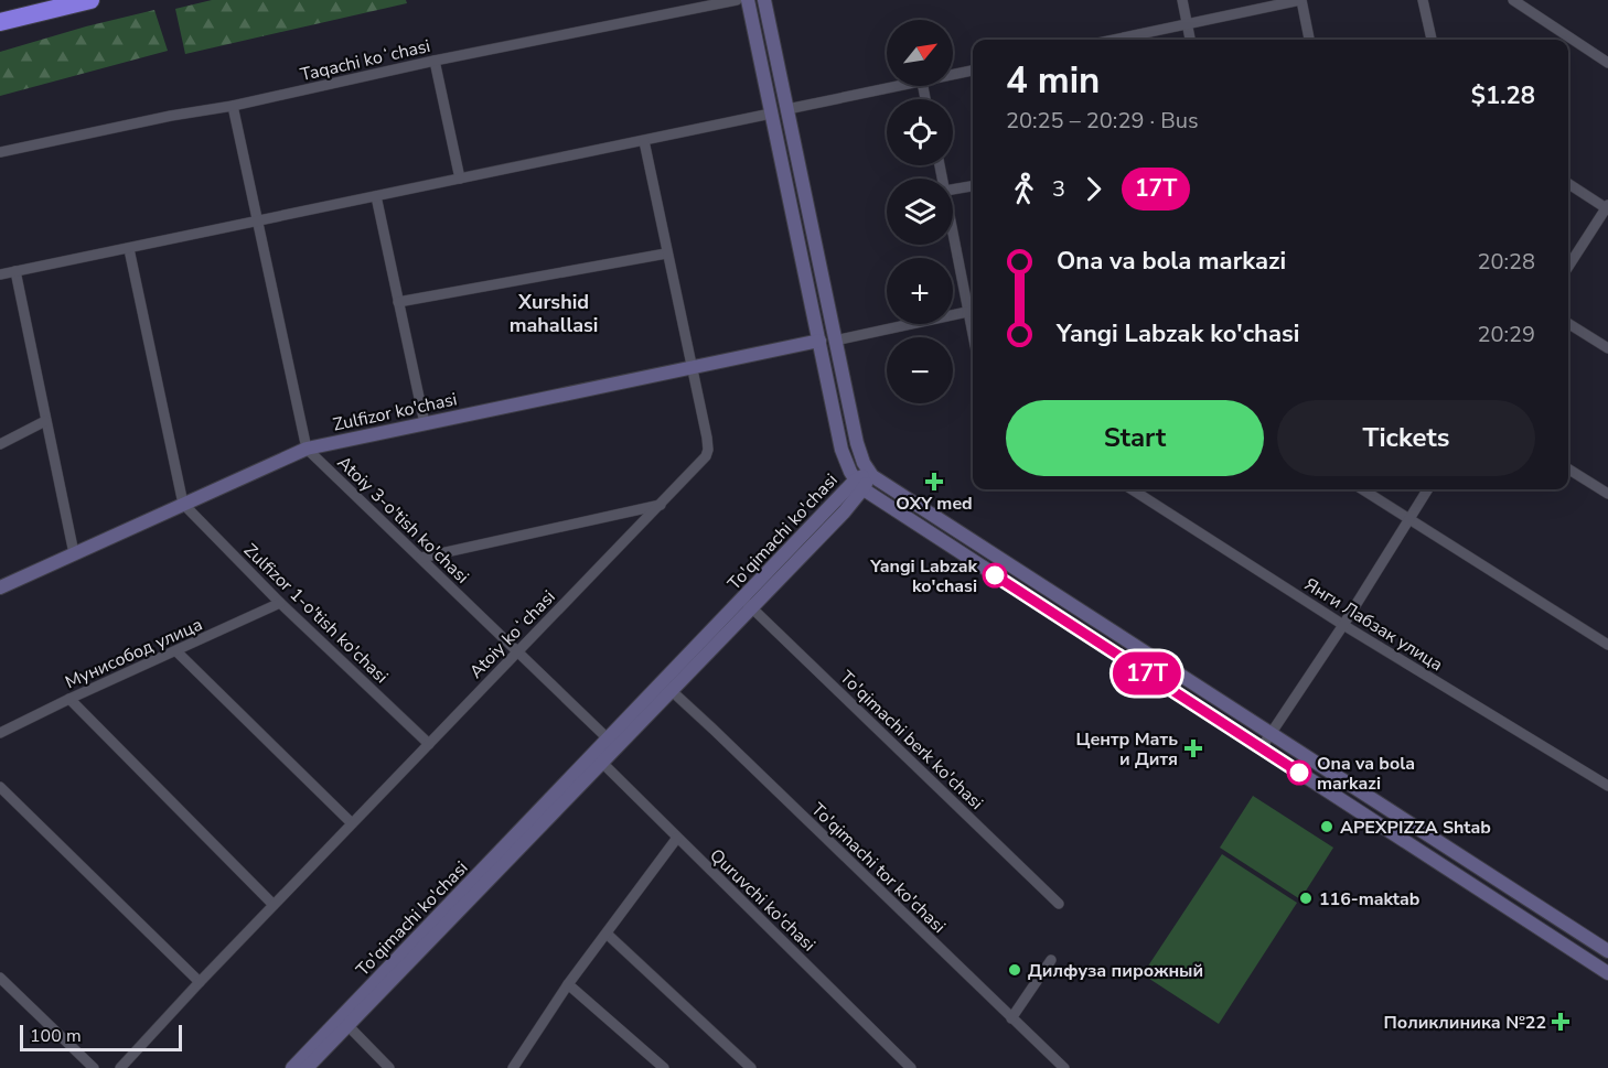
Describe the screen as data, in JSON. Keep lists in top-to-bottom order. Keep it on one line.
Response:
{"streets":{"main road":["Zulfizor ko'chasi","To'qimachi ko'chasi"],"street":["Taqachi koʻchasi","Atoiy 3-o'tish ko'chasi","Zulfizor 1-o'tish ko'chasi","Янги Лабзак улица","Atoiy koʻchasi","Мунисобод улица","To'qimachi berk ko'chasi","To'qimachi tor ko'chasi","Quruvchi ko'chasi"]},"crossings":[["Zulfizor ko'chasi","Atoiy 3-o'tish ko'chasi"],["Zulfizor ko'chasi","Zulfizor 1-o'tish ko'chasi"],["Zulfizor ko'chasi","Atoiy koʻchasi"],["Atoiy 3-o'tish ko'chasi","To'qimachi ko'chasi"],["Atoiy 3-o'tish ko'chasi","Atoiy koʻchasi"],["To'qimachi ko'chasi","To'qimachi berk ko'chasi"],["To'qimachi ko'chasi","To'qimachi tor ko'chasi"],["To'qimachi ko'chasi","Quruvchi ko'chasi"],["Zulfizor 1-o'tish ko'chasi","Atoiy koʻchasi"],["Zulfizor 1-o'tish ko'chasi","Мунисобод улица"]],"districts":["Xurshid mahallasi"],"places":{"health":["OXY med","Центр Мать и Дитя","Поликлиника №22"],"other":["Yangi Labzak ko'chasi","Ona va bola markazi","APEXPIZZA Shtab","116-maktab","Дилфуза пирожный"]},"lines":["bus line 17T"],"scale_bar":"100 m","north":"top right","page":{"on_map":"17T","map_buttons":["+","−"],"heading":["4 min","20:25 – 20:29 · Bus","$1.28"],"legs":["3","17T"],"list":[{"name":"Ona va bola markazi","value":"20:28"},{"name":"Yangi Labzak ko'chasi","value":"20:29"}],"buttons":["Start","Tickets"],"scale":"100 m"}}
